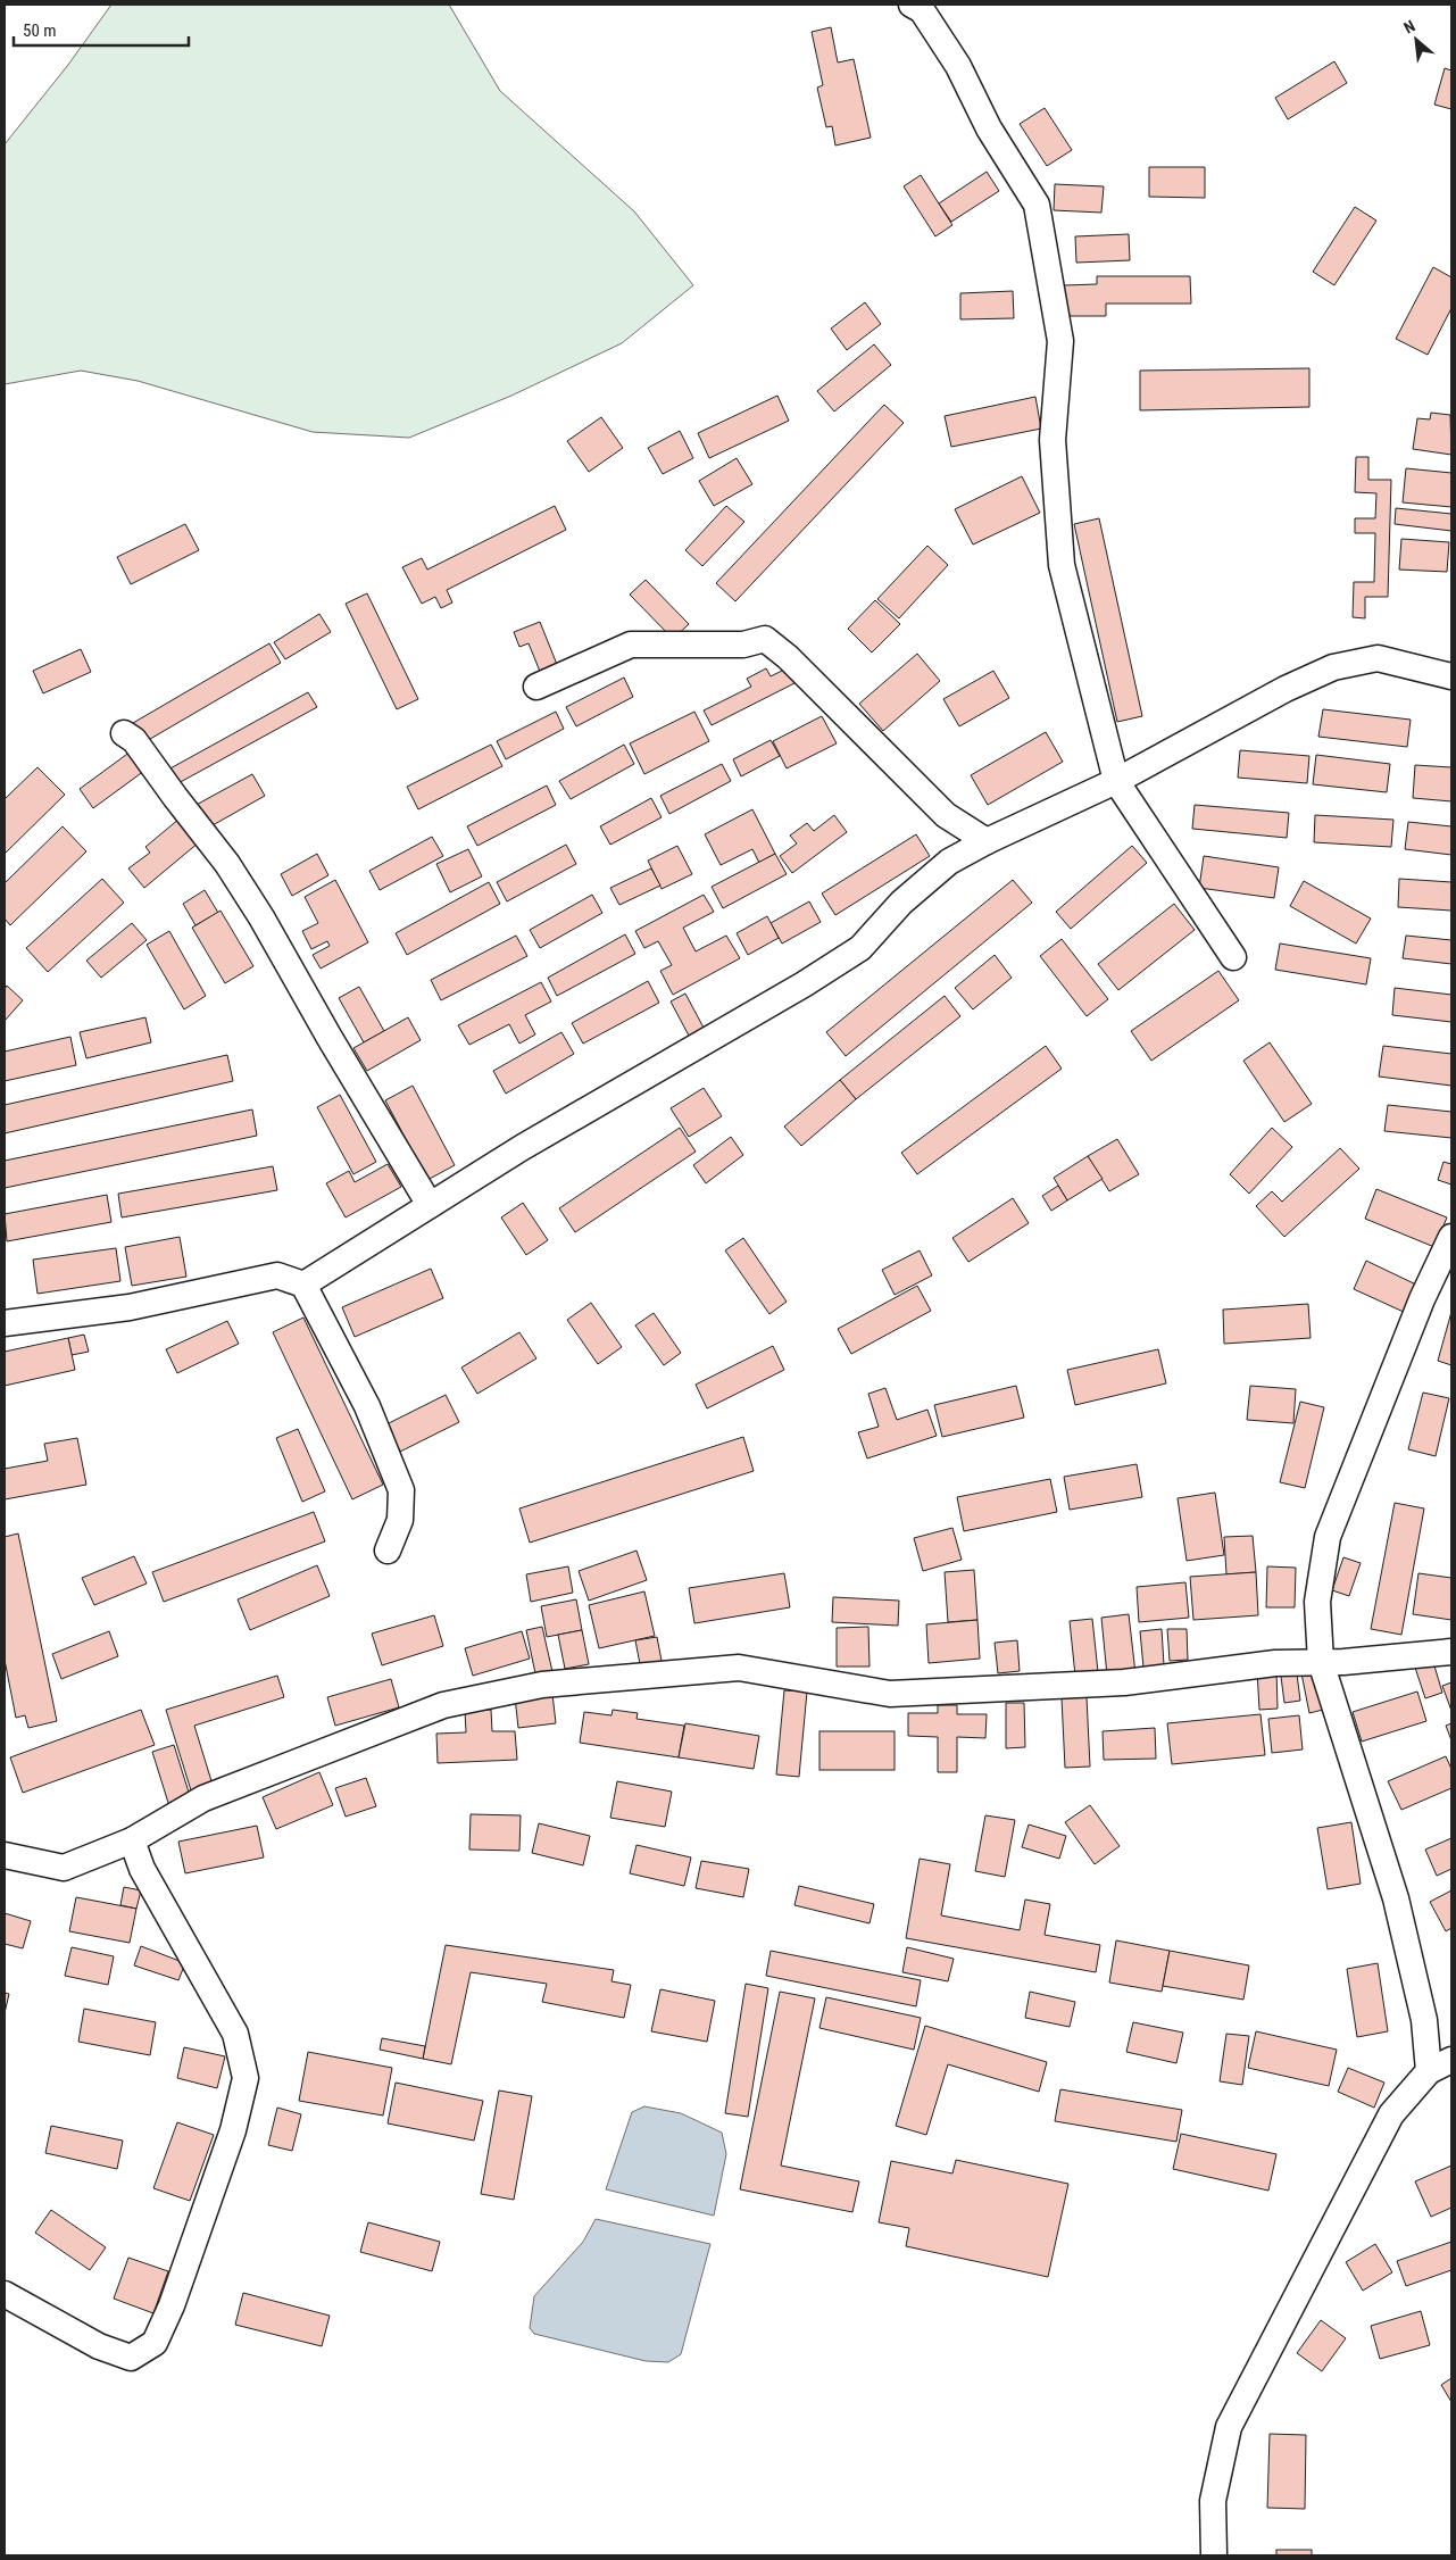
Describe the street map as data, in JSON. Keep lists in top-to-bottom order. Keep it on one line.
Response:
{"scale_bar":"50 m","north":"top left"}
